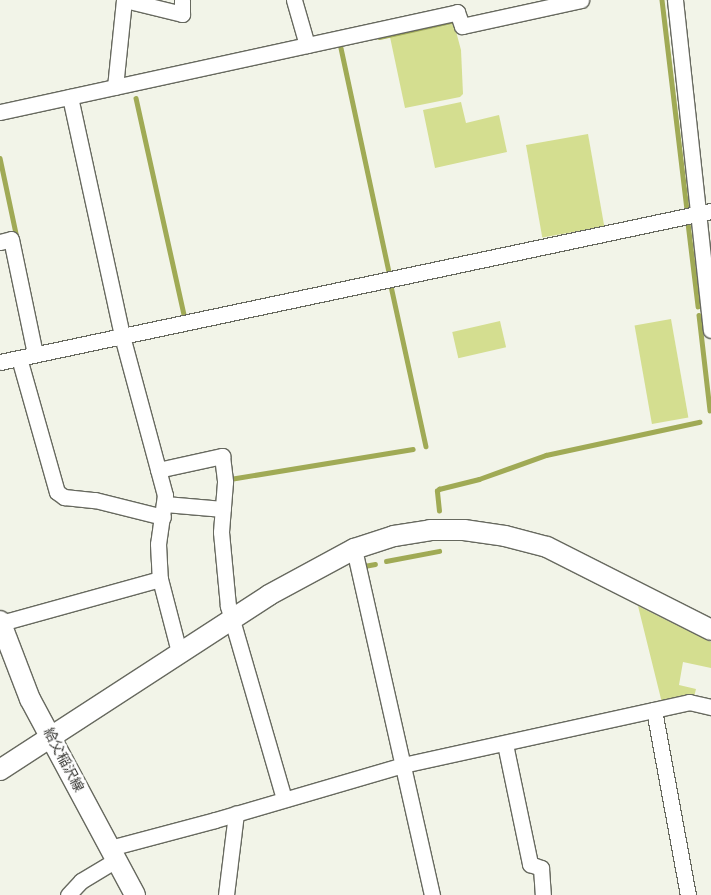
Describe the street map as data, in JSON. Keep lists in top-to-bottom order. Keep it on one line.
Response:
{"streets":{"street":["給父稲沢線"]}}
